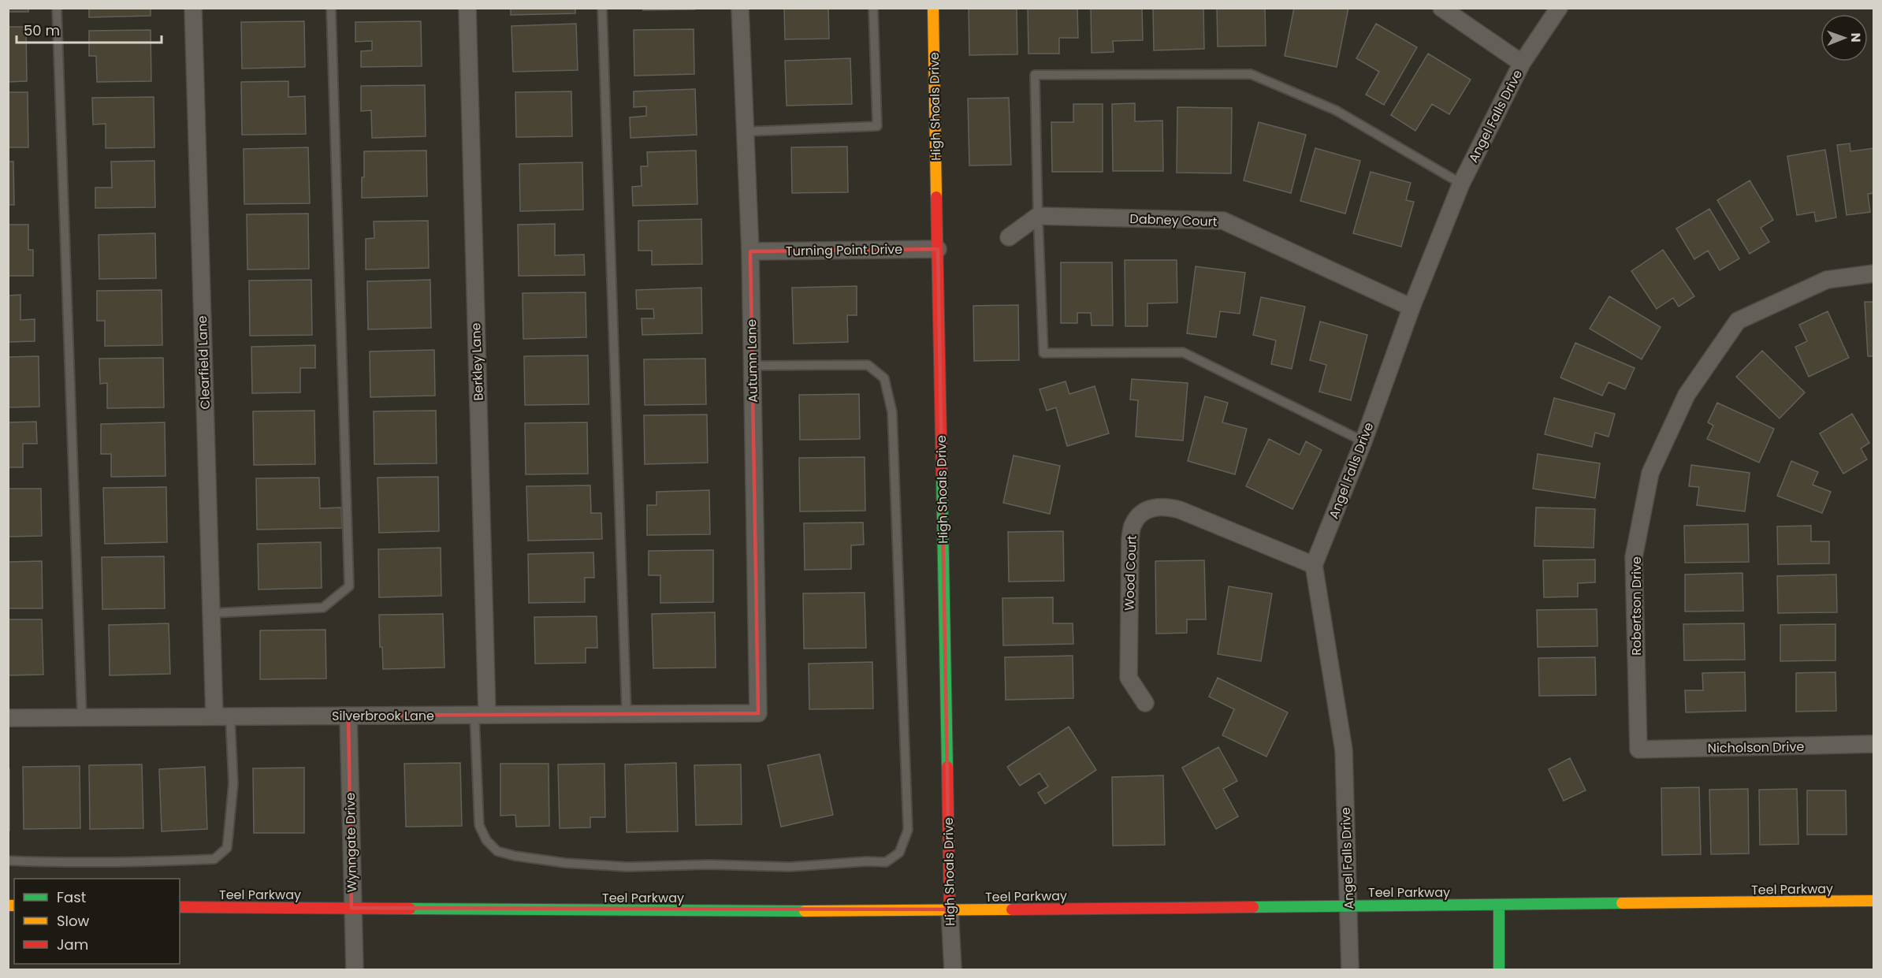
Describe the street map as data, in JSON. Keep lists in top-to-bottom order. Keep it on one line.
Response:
{"streets":{"main road":["High Shoals Drive","Teel Parkway"],"street":["Angel Falls Drive","Dabney Court","Turning Point Drive","Autumn Lane","Berkley Lane","Clearfield Lane","Wood Court","Robertson Drive","Silverbrook Lane","Nicholson Drive","Wynngate Drive"]},"crossings":[["High Shoals Drive","Turning Point Drive"],["High Shoals Drive","Teel Parkway"],["Angel Falls Drive","Dabney Court"],["Angel Falls Drive","Wood Court"],["Angel Falls Drive","Teel Parkway"],["Turning Point Drive","Autumn Lane"],["Autumn Lane","Silverbrook Lane"],["Berkley Lane","Silverbrook Lane"],["Clearfield Lane","Silverbrook Lane"],["Robertson Drive","Nicholson Drive"],["Silverbrook Lane","Wynngate Drive"],["Wynngate Drive","Teel Parkway"]],"legend":["Fast","Slow","Jam"],"scale_bar":"50 m","north":"right"}
